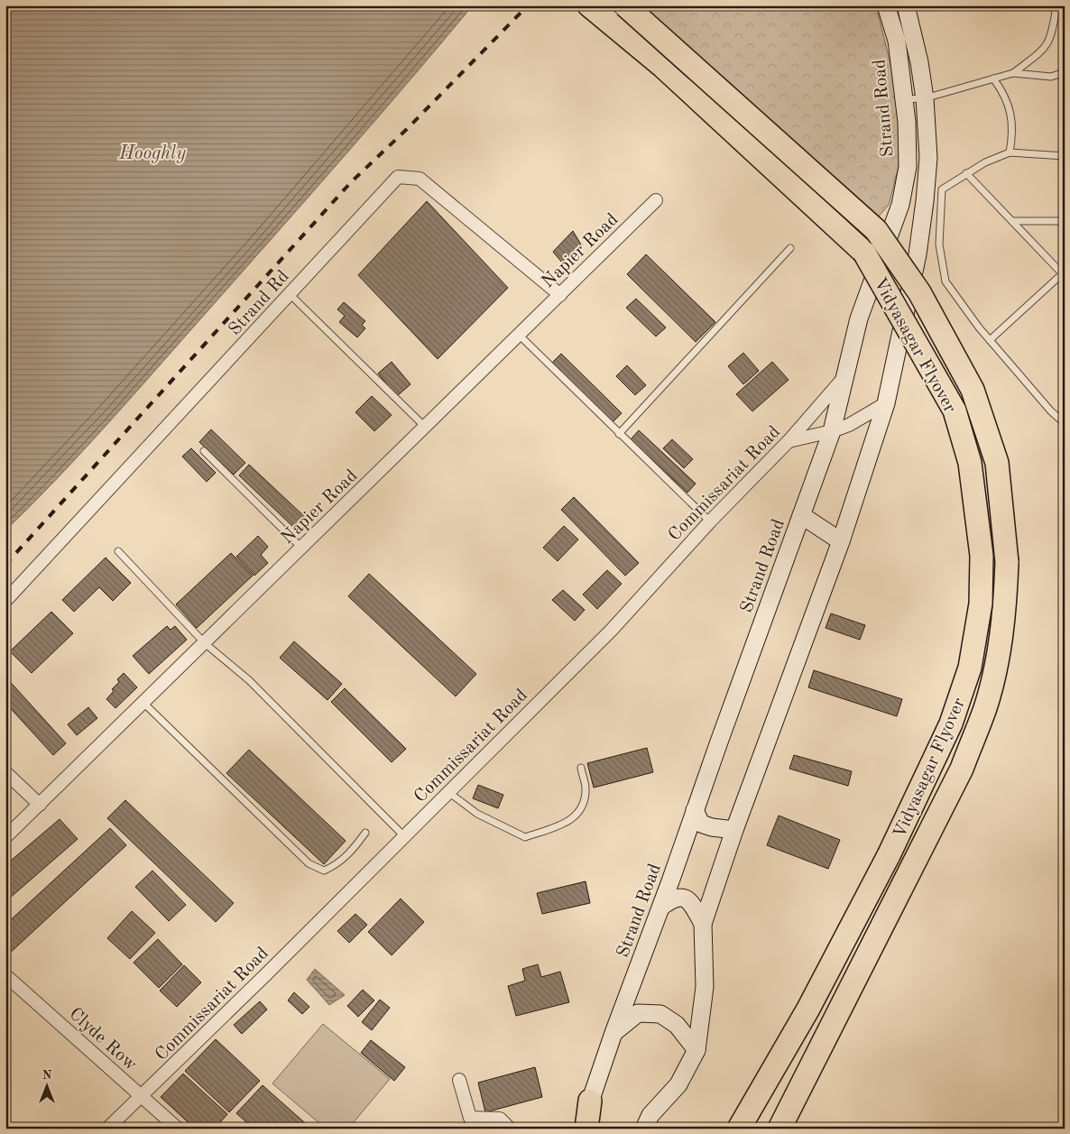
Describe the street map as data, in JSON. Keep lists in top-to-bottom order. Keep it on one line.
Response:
{"streets":{"highway":["Vidyasagar Flyover"],"main road":["Strand Road"],"street":["Napier Road","Strand Rd","Commissariat Road","Clyde Row"]},"crossings":[["Strand Road","Commissariat Road"],["Napier Road","Strand Rd"],["Commissariat Road","Clyde Row"]],"water":["Hooghly"],"north":"top"}
